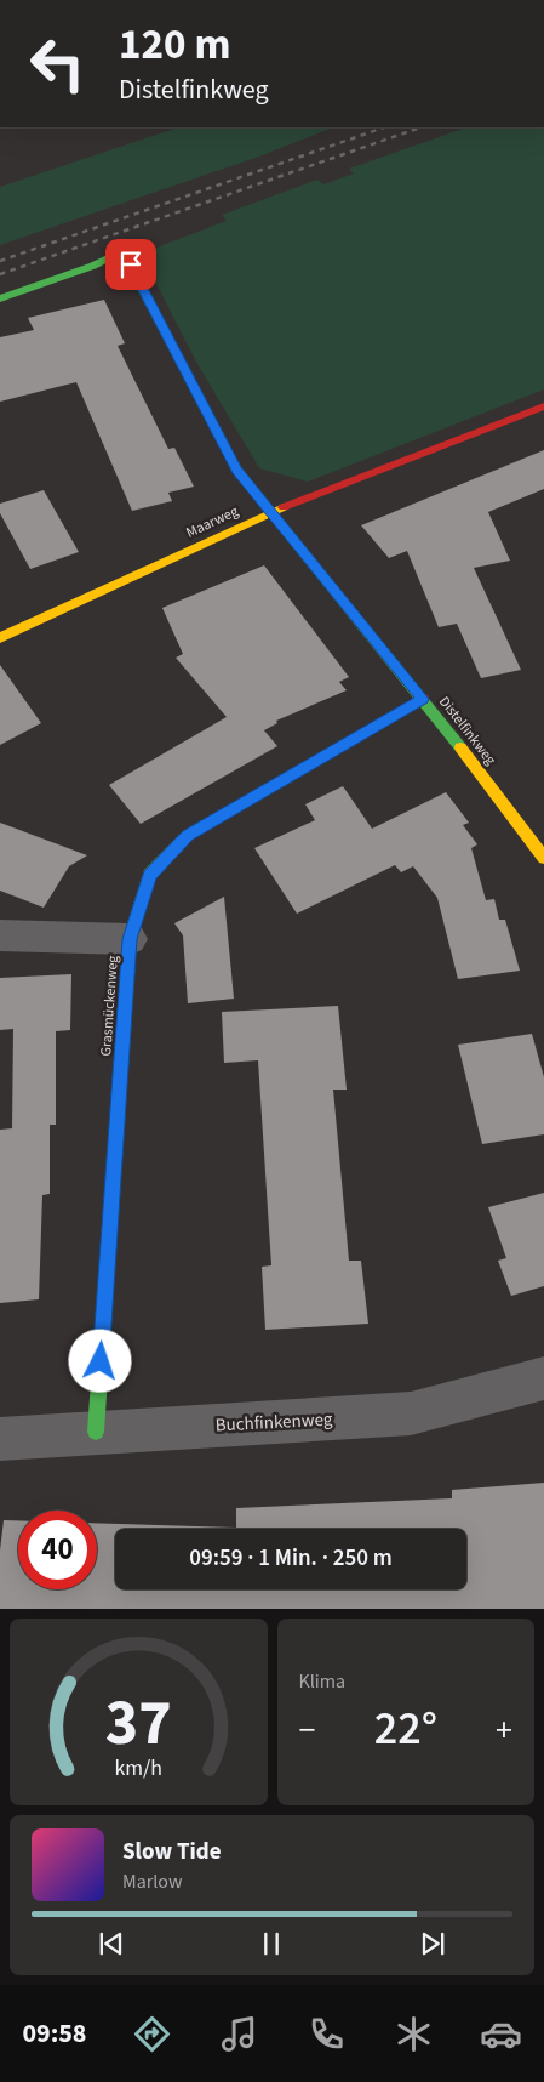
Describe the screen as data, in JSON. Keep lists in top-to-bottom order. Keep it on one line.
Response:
{"streets":{"street":["Maarweg","Distelfinkweg","Grasmückenweg","Buchfinkenweg"]},"crossings":[["Maarweg","Distelfinkweg"],["Distelfinkweg","Grasmückenweg"],["Grasmückenweg","Buchfinkenweg"]],"page":{"turn":["120 m","Distelfinkweg"],"limit":"40","trip":"09:59 · 1 Min. · 250 m","tile":"Klima","heat":["−","22°","+"],"song":["Slow Tide","Marlow"],"tabs":"09:58","gauge":["37","km/h"]}}
